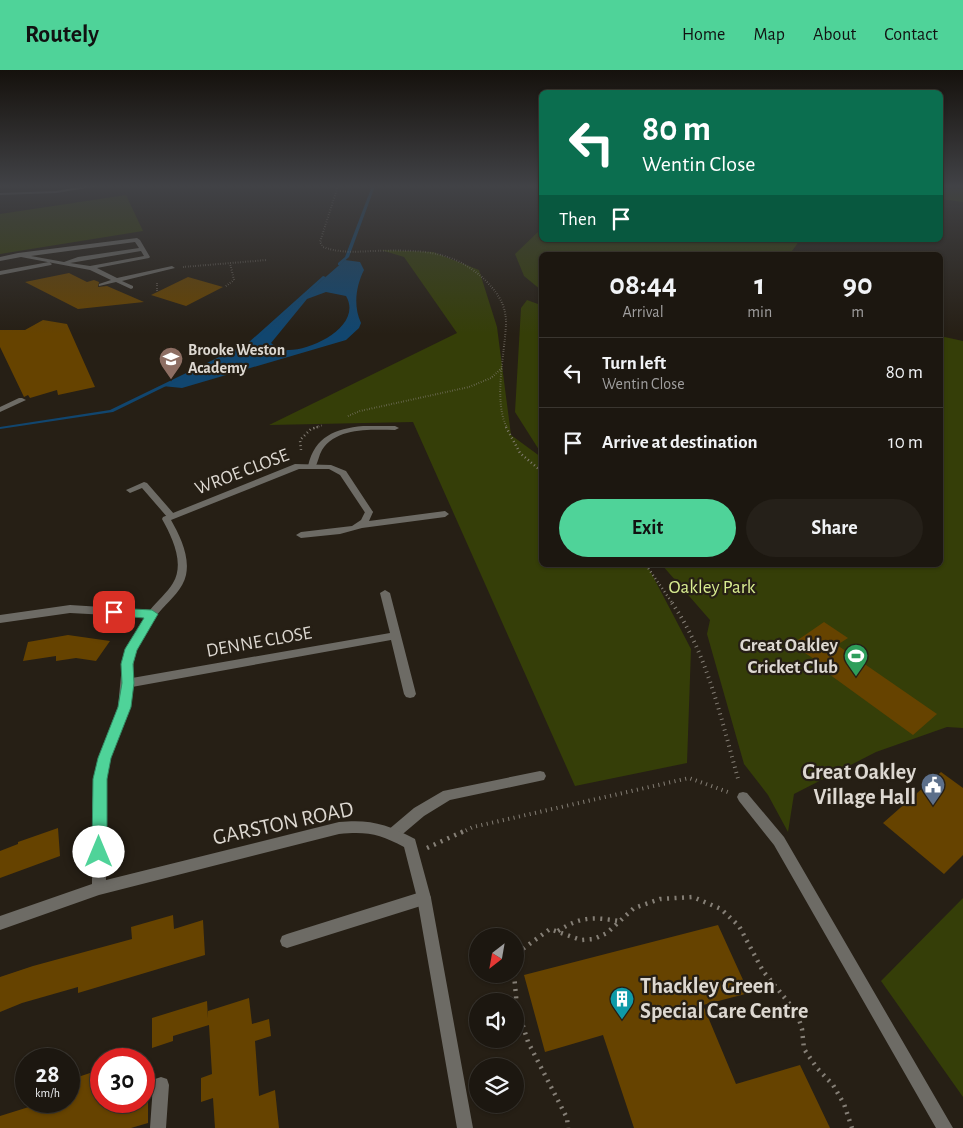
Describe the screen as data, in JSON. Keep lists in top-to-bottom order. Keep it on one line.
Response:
{"streets":{"street":["WROE CLOSE","DENNE CLOSE","GARSTON ROAD"]},"parks":["Oakley Park"],"places":{"school or university":["Brooke Weston Academy"],"sports":["Great Oakley Cricket Club"],"public building":["Great Oakley Village Hall"],"building":["Thackley Green Special Care Centre"]},"north":"bottom left","page":{"header":"Routely","nav":["Home","Map","About","Contact"],"turn":["80 m","Wentin Close"],"then":"Then","eta":["08:44","Arrival","1","min","90","m"],"list":[{"name":"Turn left","note":"Wentin Close","value":"80 m"},{"name":"Arrive at destination","value":"10 m"}],"buttons":["Exit","Share"],"speed":"28 km/h","limit":"30"}}
